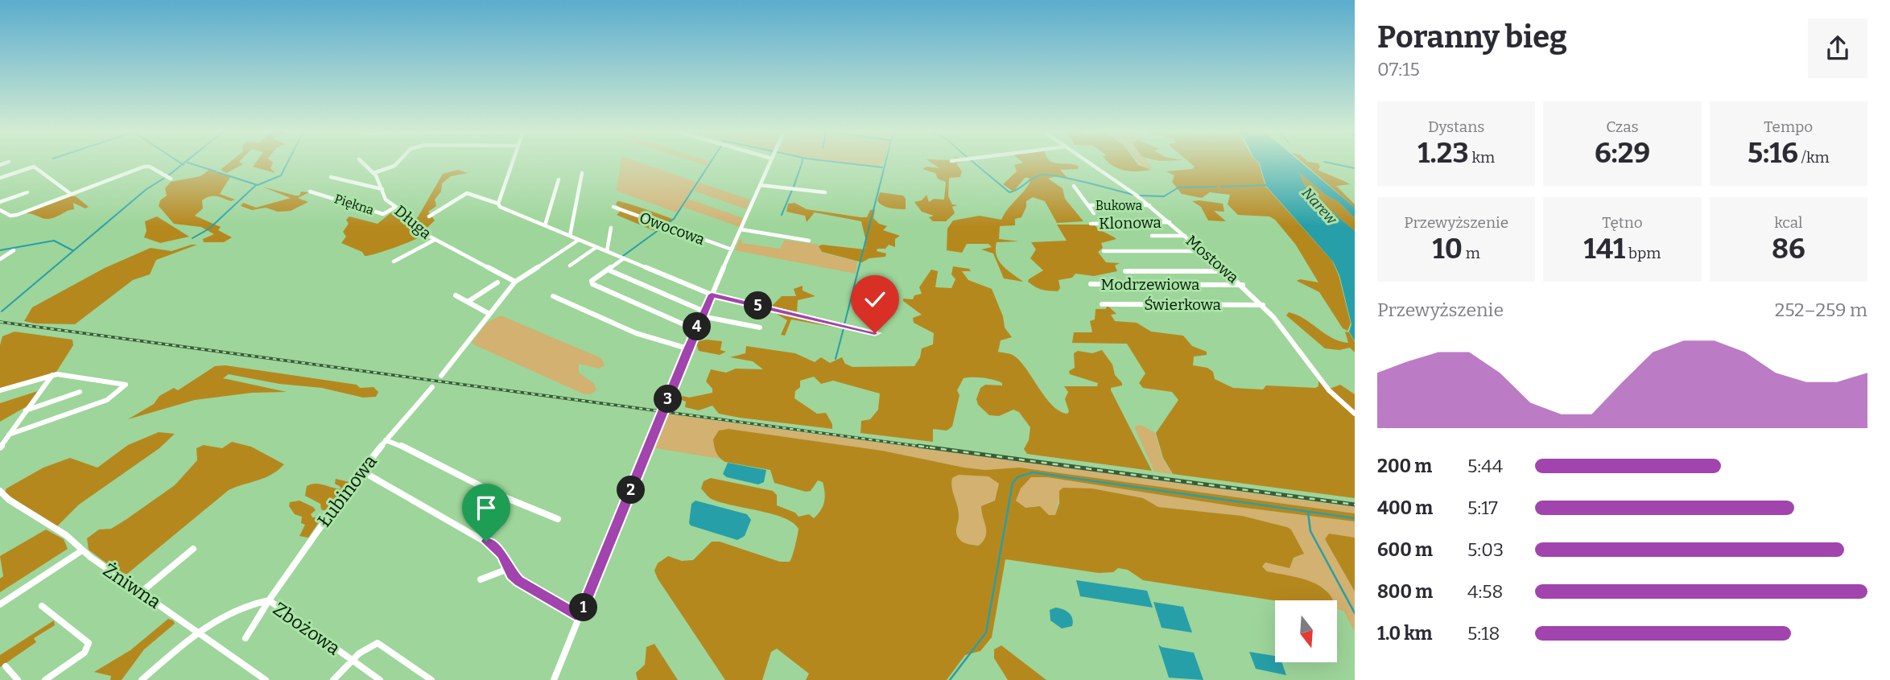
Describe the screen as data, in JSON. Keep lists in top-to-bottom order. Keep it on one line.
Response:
{"streets":{"street":["Piękna","Bukowa","Długa","Klonowa","Owocowa","Mostowa","Modrzewiowa","Świerkowa","Łubinowa","Żniwna","Zbożowa"]},"crossings":[["Piękna","Długa"],["Bukowa","Mostowa"],["Klonowa","Mostowa"],["Mostowa","Modrzewiowa"],["Mostowa","Świerkowa"],["Łubinowa","Zbożowa"]],"water":["Narew"],"north":"bottom","page":{"heading":["Poranny bieg","07:15"],"stats":[["Dystans","1.23 km"],["Czas","6:29"],["Tempo","5:16 /km"],["Przewyższenie","10 m"],["Tętno","141 bpm"],["kcal","86"]],"chart":["Przewyższenie","252–259 m"],"pins":["5","4","3","2","1"],"list":[{"name":"200 m","note":"5:44"},{"name":"400 m","note":"5:17"},{"name":"600 m","note":"5:03"},{"name":"800 m","note":"4:58"},{"name":"1.0 km","note":"5:18"}]}}
